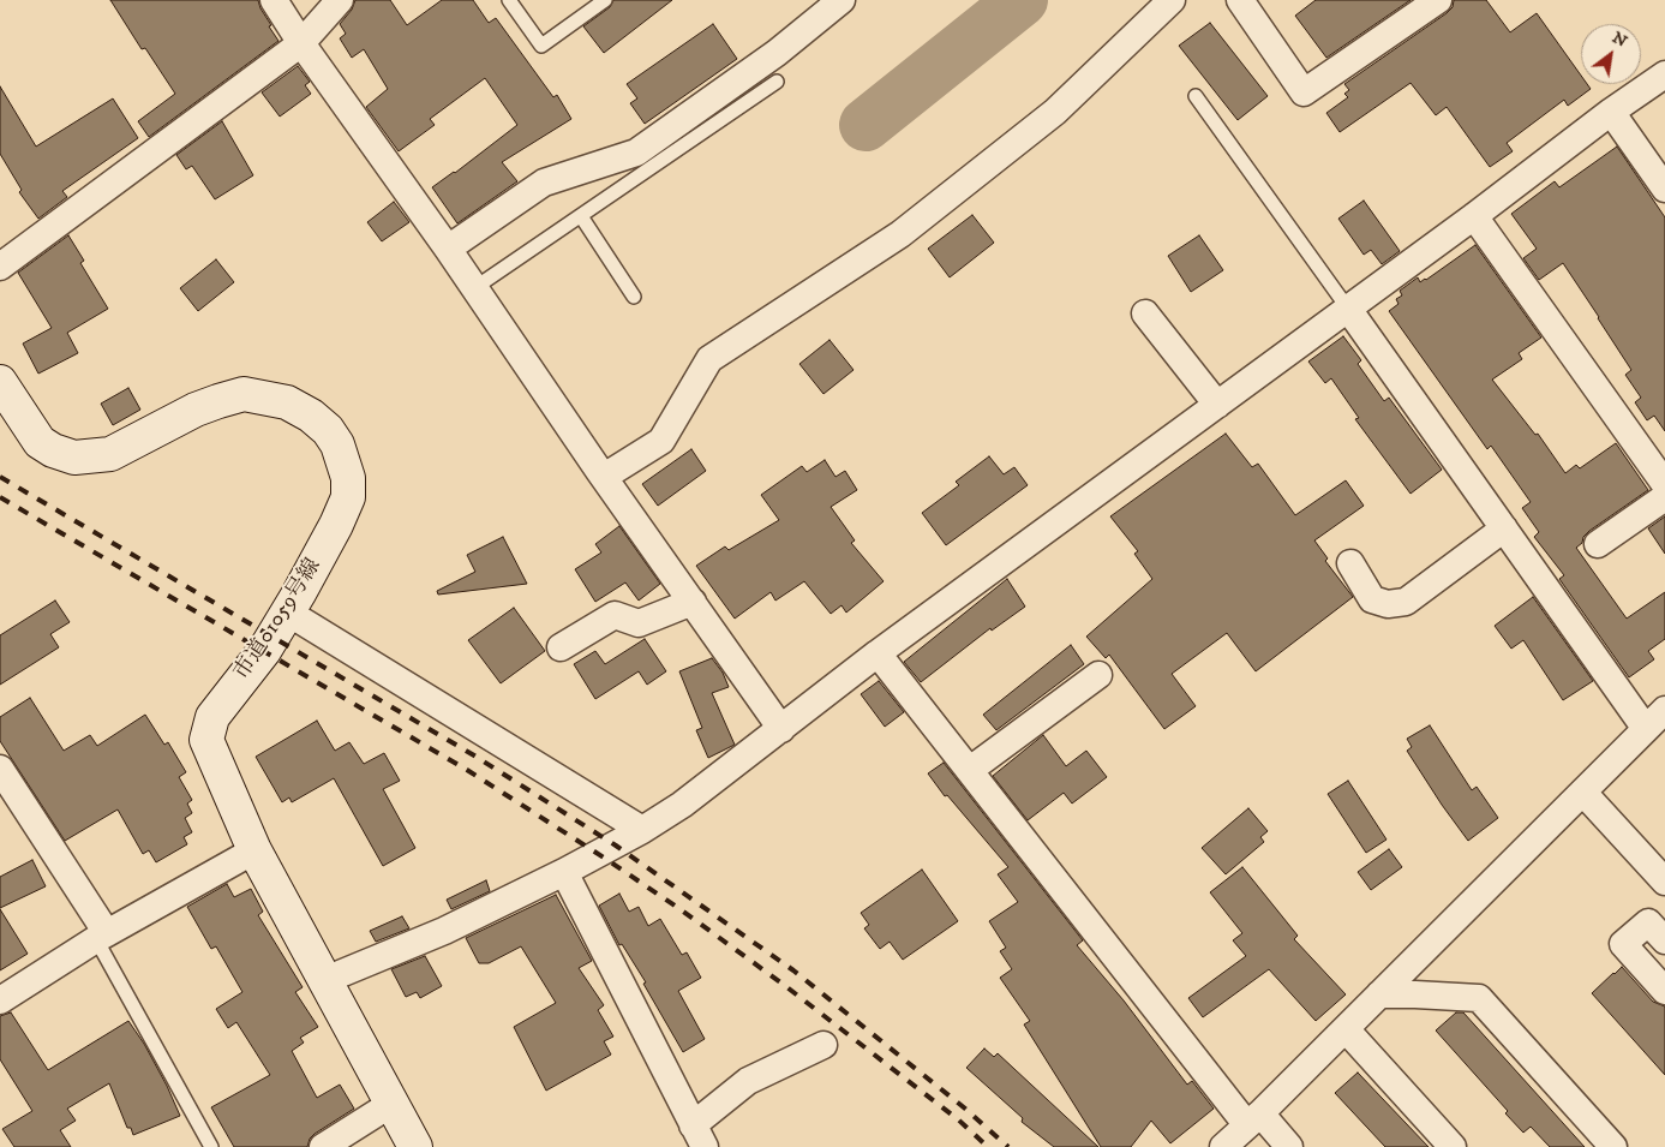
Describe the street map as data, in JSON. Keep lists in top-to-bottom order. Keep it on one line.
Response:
{"streets":{"street":["市道01059号線"]},"north":"top right"}
